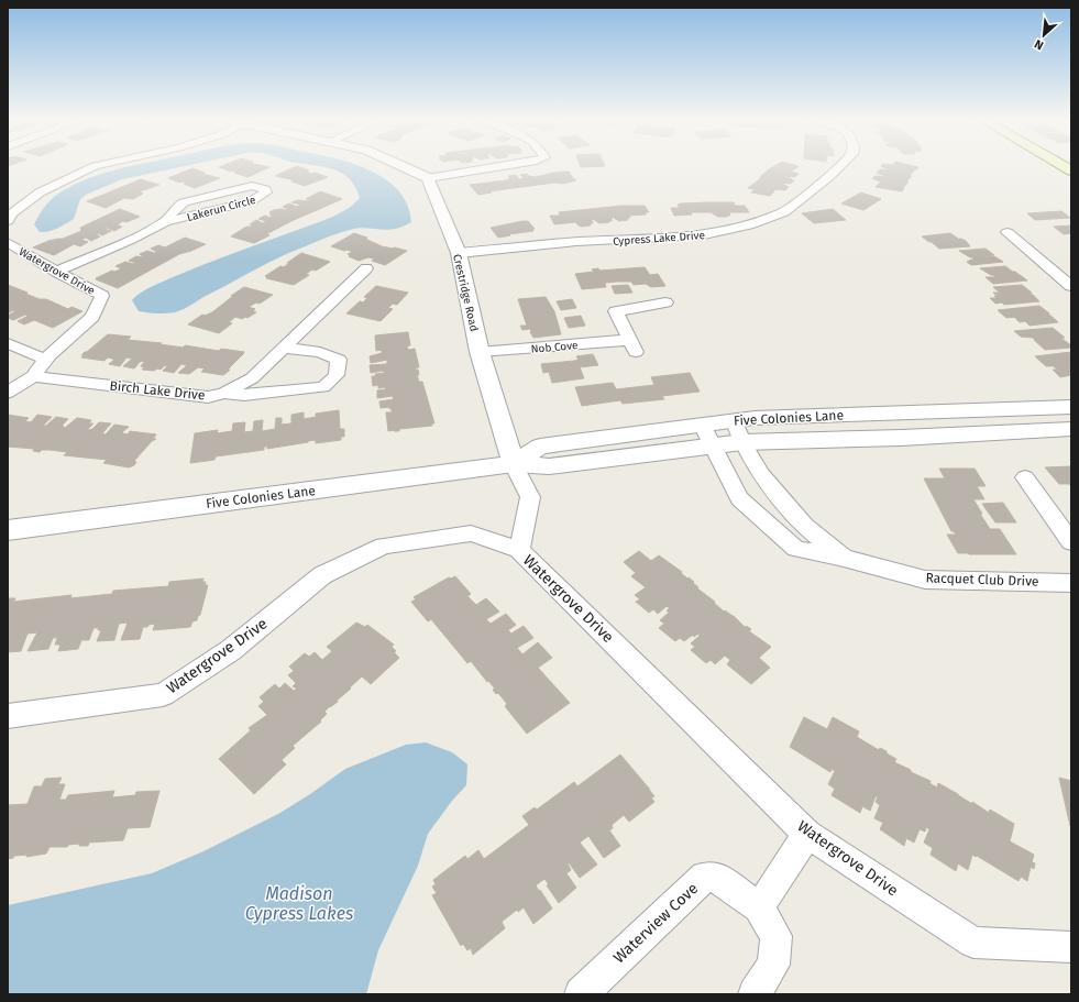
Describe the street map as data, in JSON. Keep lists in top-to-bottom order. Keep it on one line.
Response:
{"streets":{"street":["Lakerun Circle","Cypress Lake Drive","Watergrove Drive","Crestridge Road","Nob Cove","Birch Lake Drive","Five Colonies Lane","Racquet Club Drive","Waterview Cove"]},"crossings":[["Lakerun Circle","Watergrove Drive"],["Cypress Lake Drive","Crestridge Road"],["Watergrove Drive","Birch Lake Drive"],["Crestridge Road","Nob Cove"],["Crestridge Road","Five Colonies Lane"],["Five Colonies Lane","Racquet Club Drive"]],"water":["Madison Cypress Lakes"],"north":"bottom left"}
